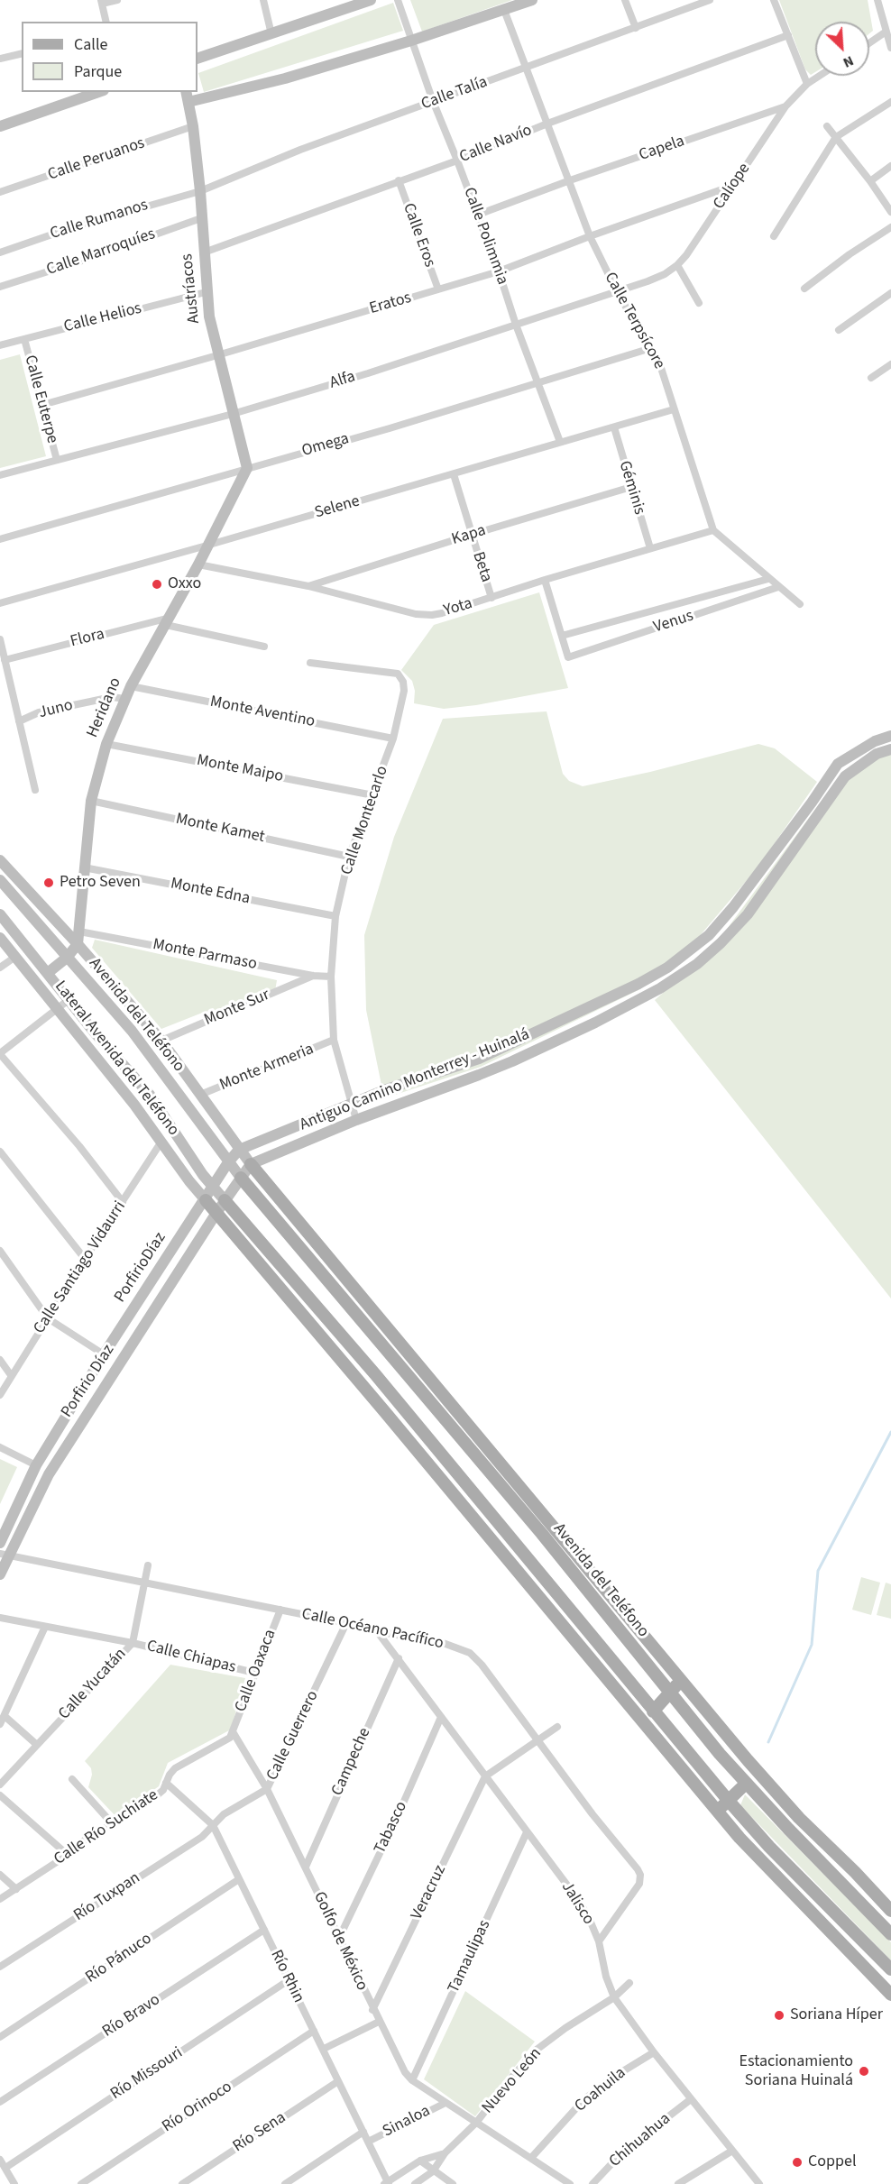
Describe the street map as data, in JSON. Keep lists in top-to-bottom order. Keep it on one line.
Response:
{"streets":{"main road":["Avenida del Teléfono"],"street":["Calle Talía","Calle Navío","Capela","Calle Peruanos","Calíope","Calle Rumanos","Calle Eros","Calle Polimmia","Calle Marroquíes","Austríacos","Eratos","Calle Helios","Calle Terpsícore","Alfa","Calle Euterpe","Omega","Géminis","Selene","Kapa","Beta","Yota","Venus","Flora","Heridano","Juno","Monte Aventino","Monte Maipo","Calle Montecarlo","Monte Kamet","Monte Edna","Monte Parmaso","Monte Sur","Lateral Avenida del Teléfono","Monte Armeria","Antiguo Camino Monterrey - Huinalá","Calle Santiago Vidaurri","PorfirioDíaz","Porfirio Díaz","Calle Océano Pacífico","Calle Chiapas","Calle Oaxaca","Calle Yucatán","Calle Guerrero","Campeche","Calle Río Suchiate","Tabasco","Veracruz","Río Tuxpan","Jalisco","Golfo de México","Tamaulipas","Río Pánuco","Río Rhin","Río Bravo","Río Missouri","Nuevo León","Coahuila","Río Orinoco","Sinaloa","Río Sena","Chihuahua"]},"crossings":[["Calle Talía","Calle Rumanos"],["Calle Talía","Calle Polimmia"],["Calle Talía","Austríacos"],["Calle Talía","Calle Terpsícore"],["Calle Navío","Calle Eros"],["Calle Navío","Calle Polimmia"],["Calle Navío","Austríacos"],["Calle Navío","Calle Terpsícore"],["Capela","Calíope"],["Capela","Calle Polimmia"],["Capela","Calle Terpsícore"],["Calle Peruanos","Austríacos"],["Calíope","Eratos"],["Calíope","Alfa"],["Calle Rumanos","Austríacos"],["Calle Eros","Eratos"],["Calle Polimmia","Austríacos"],["Calle Polimmia","Eratos"],["Calle Polimmia","Alfa"],["Calle Polimmia","Omega"],["Calle Polimmia","Selene"],["Calle Marroquíes","Austríacos"],["Austríacos","Eratos"],["Austríacos","Calle Helios"],["Austríacos","Calle Terpsícore"],["Austríacos","Alfa"],["Austríacos","Omega"],["Austríacos","Heridano"],["Eratos","Calle Terpsícore"],["Eratos","Calle Euterpe"],["Calle Helios","Calle Euterpe"],["Calle Terpsícore","Alfa"],["Calle Terpsícore","Omega"],["Calle Terpsícore","Selene"],["Calle Terpsícore","Yota"],["Alfa","Calle Euterpe"],["Omega","Heridano"],["Géminis","Selene"],["Géminis","Kapa"],["Géminis","Yota"],["Selene","Beta"],["Selene","Heridano"],["Kapa","Beta"],["Kapa","Yota"],["Beta","Yota"],["Yota","Heridano"],["Flora","Heridano"],["Heridano","Juno"],["Heridano","Monte Aventino"],["Heridano","Monte Maipo"],["Heridano","Monte Kamet"],["Heridano","Monte Edna"],["Heridano","Monte Parmaso"],["Monte Aventino","Calle Montecarlo"],["Monte Maipo","Calle Montecarlo"],["Calle Montecarlo","Monte Kamet"],["Calle Montecarlo","Monte Edna"],["Calle Montecarlo","Monte Parmaso"],["Calle Montecarlo","Monte Armeria"],["Calle Montecarlo","Antiguo Camino Monterrey - Huinalá"],["Monte Parmaso","Monte Sur"],["Avenida del Teléfono","PorfirioDíaz"],["Lateral Avenida del Teléfono","Calle Santiago Vidaurri"],["Lateral Avenida del Teléfono","PorfirioDíaz"],["Antiguo Camino Monterrey - Huinalá","PorfirioDíaz"],["Porfirio Díaz","Calle Océano Pacífico"],["Calle Océano Pacífico","Calle Oaxaca"],["Calle Océano Pacífico","Calle Yucatán"],["Calle Océano Pacífico","Calle Guerrero"],["Calle Océano Pacífico","Jalisco"],["Calle Chiapas","Calle Oaxaca"],["Calle Chiapas","Calle Yucatán"],["Calle Oaxaca","Calle Río Suchiate"],["Calle Oaxaca","Golfo de México"],["Calle Guerrero","Río Tuxpan"],["Calle Guerrero","Golfo de México"],["Calle Guerrero","Río Rhin"],["Campeche","Jalisco"],["Campeche","Golfo de México"],["Calle Río Suchiate","Golfo de México"],["Calle Río Suchiate","Río Rhin"],["Tabasco","Jalisco"],["Tabasco","Golfo de México"],["Veracruz","Jalisco"],["Veracruz","Golfo de México"],["Río Tuxpan","Río Rhin"],["Jalisco","Tamaulipas"],["Jalisco","Nuevo León"],["Jalisco","Coahuila"],["Jalisco","Chihuahua"],["Golfo de México","Tamaulipas"],["Golfo de México","Nuevo León"],["Golfo de México","Coahuila"],["Golfo de México","Sinaloa"],["Río Pánuco","Río Rhin"],["Río Rhin","Río Bravo"],["Río Rhin","Río Missouri"],["Río Rhin","Nuevo León"],["Río Rhin","Río Orinoco"],["Río Rhin","Sinaloa"],["Río Rhin","Río Sena"]],"places":["Oxxo","Petro Seven","Soriana Híper","Estacionamiento Soriana Huinalá","Coppel"],"legend":["Calle","Parque"],"north":"bottom right"}
